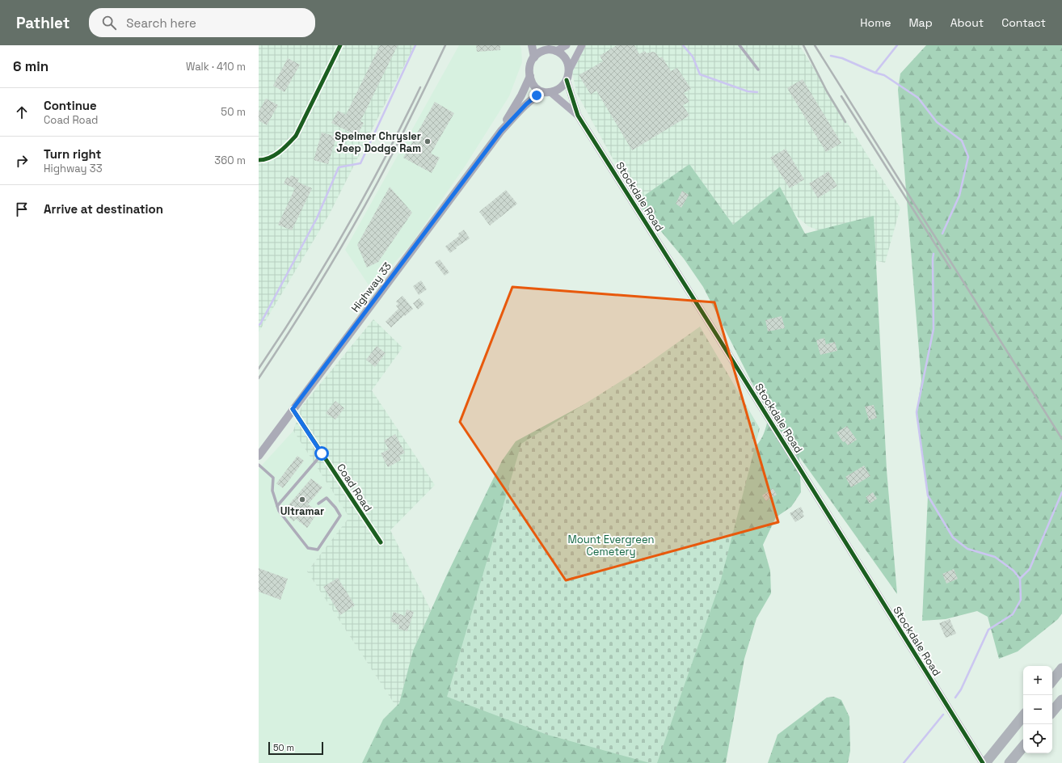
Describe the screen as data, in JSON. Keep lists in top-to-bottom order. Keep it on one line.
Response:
{"streets":{"main road":["Highway 33"],"street":["Stockdale Road","Coad Road"]},"crossings":[["Stockdale Road","Highway 33"],["Highway 33","Coad Road"]],"parks":["Mount Evergreen Cemetery"],"places":["Spelmer Chrysler Jeep Dodge Ram","Ultramar"],"scale_bar":"50 m","page":{"header":"Pathlet","search":"Search here","nav":["Home","Map","About","Contact"],"heading":["6 min","Walk · 410 m"],"list":[["Continue","Coad Road","50 m"],["Turn right","Highway 33","360 m"],"Arrive at destination"],"map_buttons":["+","−"],"scale":"50 m"}}
